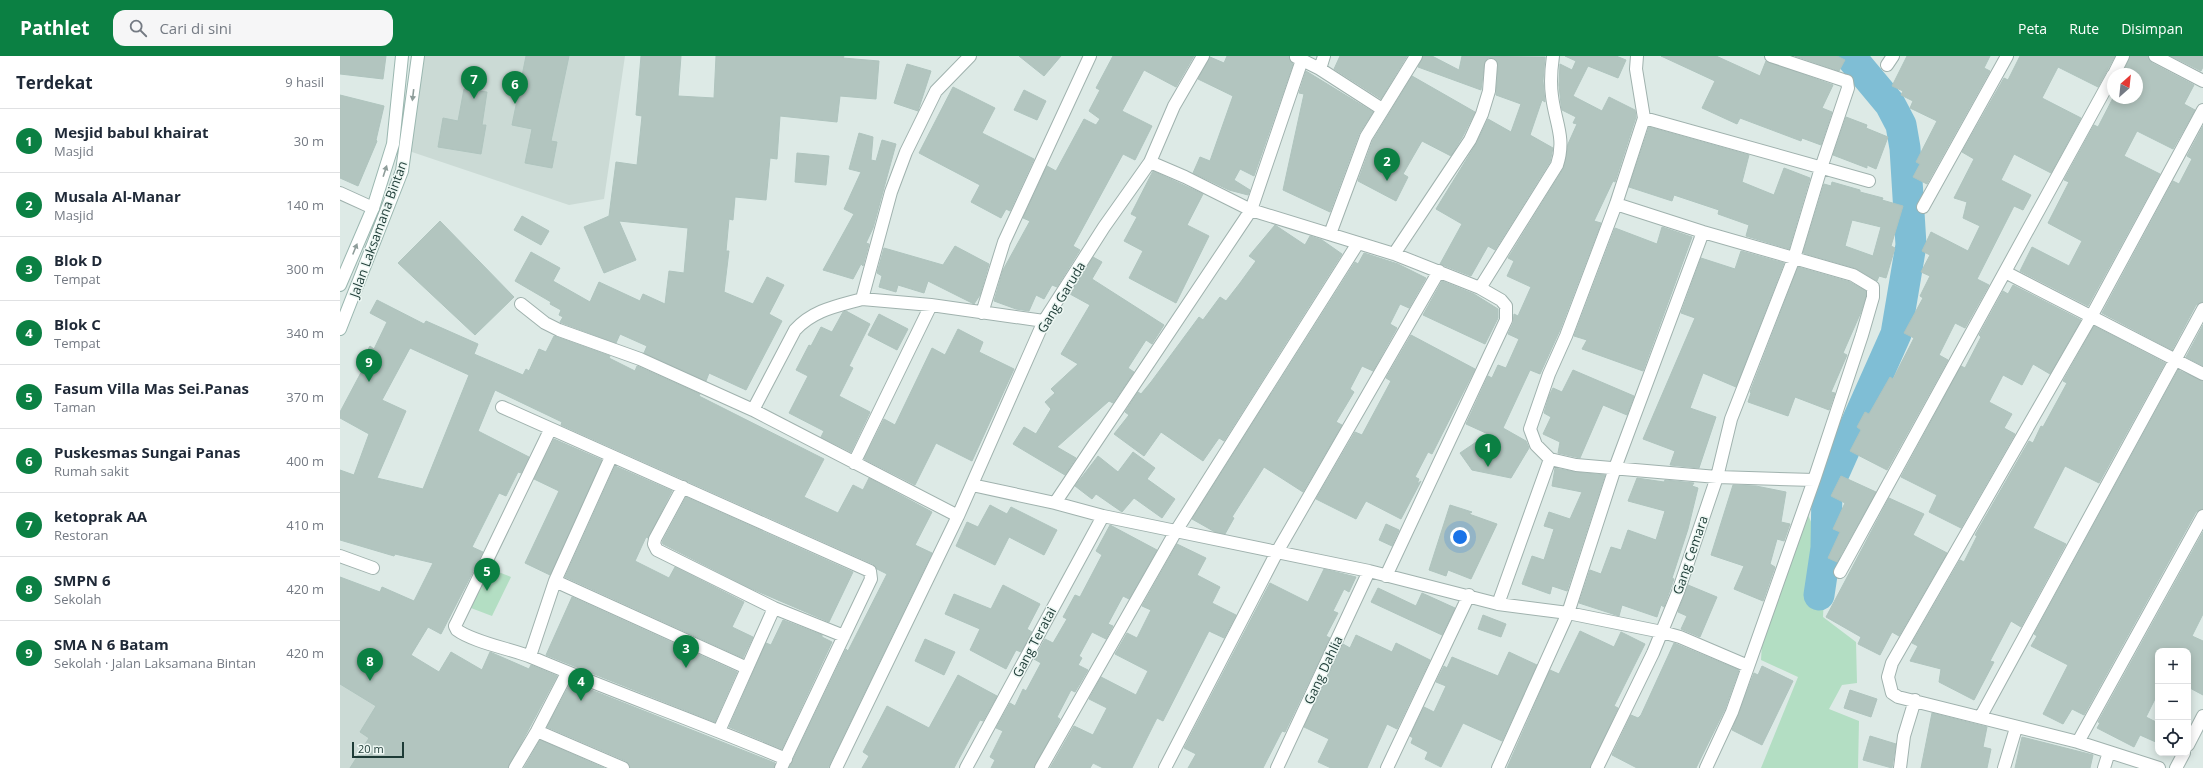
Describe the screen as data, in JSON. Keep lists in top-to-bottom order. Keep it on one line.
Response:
{"streets":{"street":["Jalan Laksamana Bintan","Gang Garuda","Gang Cemara","Gang Teratai","Gang Dahlia"]},"scale_bar":"20 m","north":"top right","page":{"header":"Pathlet","search":"Cari di sini","nav":["Peta","Rute","Disimpan"],"heading":["Terdekat","9 hasil"],"pins":["7","6","2","9","1","5","3","8","4"],"list":[{"mark":"1","name":"Mesjid babul khairat","note":"Masjid","value":"30 m"},{"mark":"2","name":"Musala Al-Manar","note":"Masjid","value":"140 m"},{"mark":"3","name":"Blok D","note":"Tempat","value":"300 m"},{"mark":"4","name":"Blok C","note":"Tempat","value":"340 m"},{"mark":"5","name":"Fasum Villa Mas Sei.Panas","note":"Taman","value":"370 m"},{"mark":"6","name":"Puskesmas Sungai Panas","note":"Rumah sakit","value":"400 m"},{"mark":"7","name":"ketoprak AA","note":"Restoran","value":"410 m"},{"mark":"8","name":"SMPN 6","note":"Sekolah","value":"420 m"},{"mark":"9","name":"SMA N 6 Batam","note":"Sekolah · Jalan Laksamana Bintan","value":"420 m"}],"map_buttons":["+","−"],"scale":"20 m"}}
